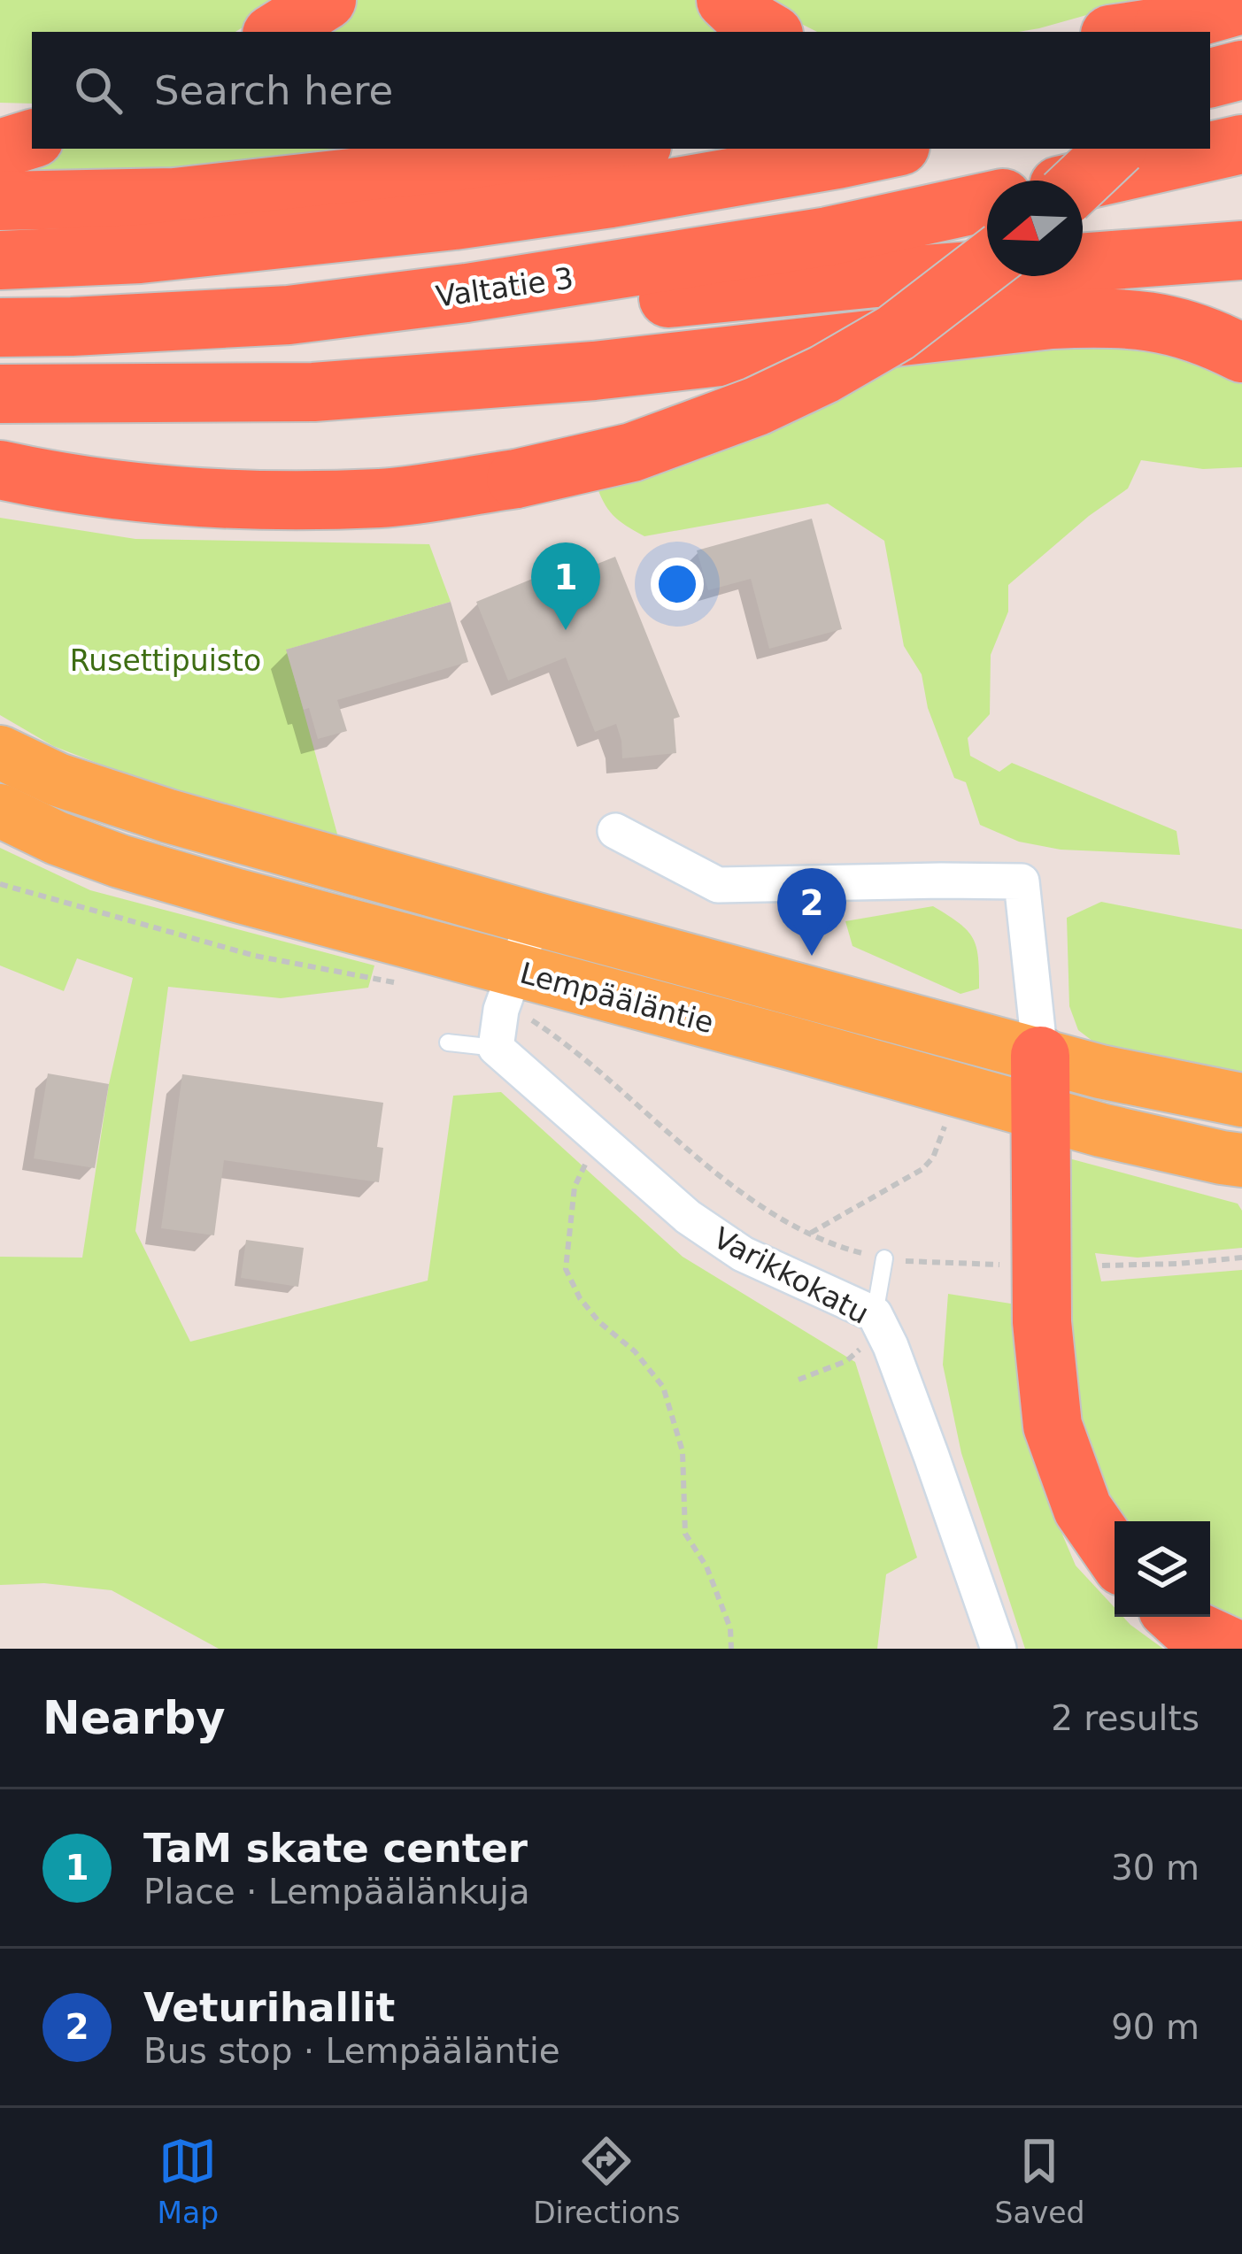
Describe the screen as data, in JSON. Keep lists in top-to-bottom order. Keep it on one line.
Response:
{"streets":{"highway":["Valtatie 3"],"main road":["Lempääläntie"],"street":["Varikkokatu"]},"parks":["Rusettipuisto"],"north":"left","page":{"search":"Search here","pins":["1","2"],"heading":["Nearby","2 results"],"list":[{"mark":"1","name":"TaM skate center","note":"Place · Lempäälänkuja","value":"30 m"},{"mark":"2","name":"Veturihallit","note":"Bus stop · Lempääläntie","value":"90 m"}],"nav":["Map","Directions","Saved"]}}
